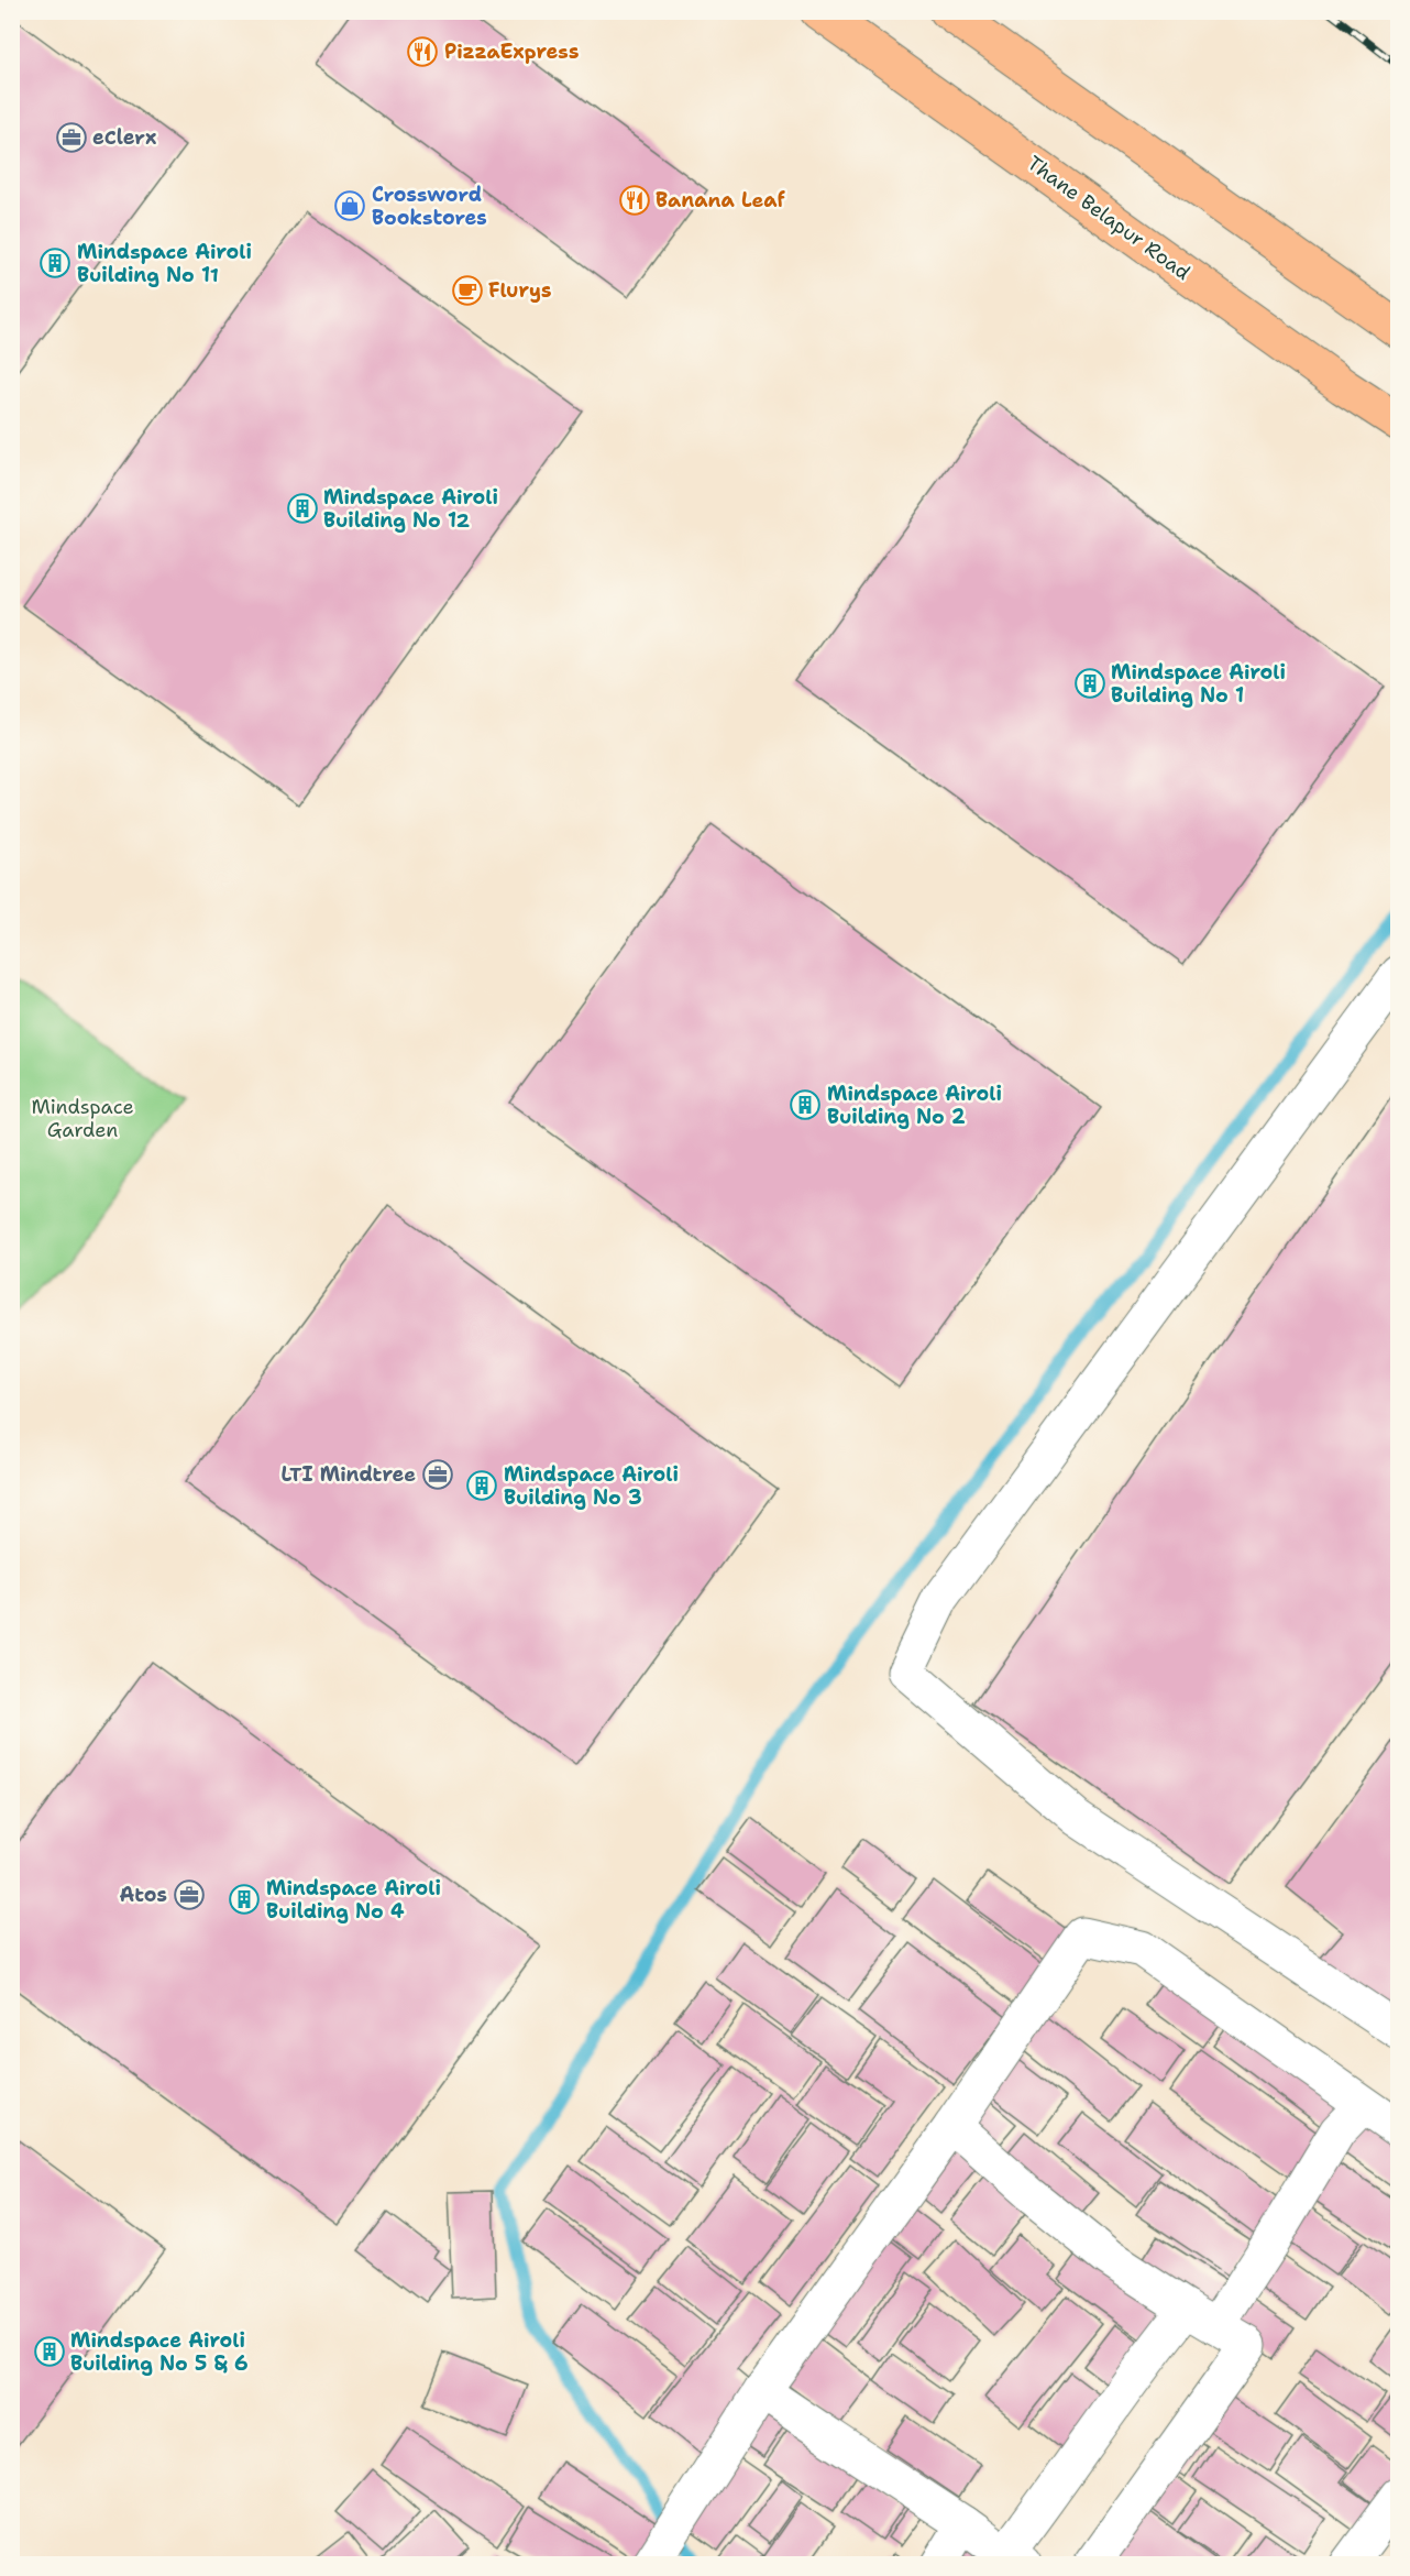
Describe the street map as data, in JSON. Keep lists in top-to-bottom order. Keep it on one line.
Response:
{"streets":{"main road":["Thane Belapur Road"]},"parks":["Mindspace Garden"],"places":{"restaurant":["PizzaExpress","Banana Leaf"],"office":["eClerx","LTI Mindtree","Atos"],"shop":["Crossword Bookstores"],"building":["Mindspace Airoli Building No 11","Mindspace Airoli Building No 12","Mindspace Airoli Building No 1","Mindspace Airoli Building No 2","Mindspace Airoli Building No 3","Mindspace Airoli Building No 4","Mindspace Airoli Building No 5 & 6"],"cafe":["Flurys"]}}
